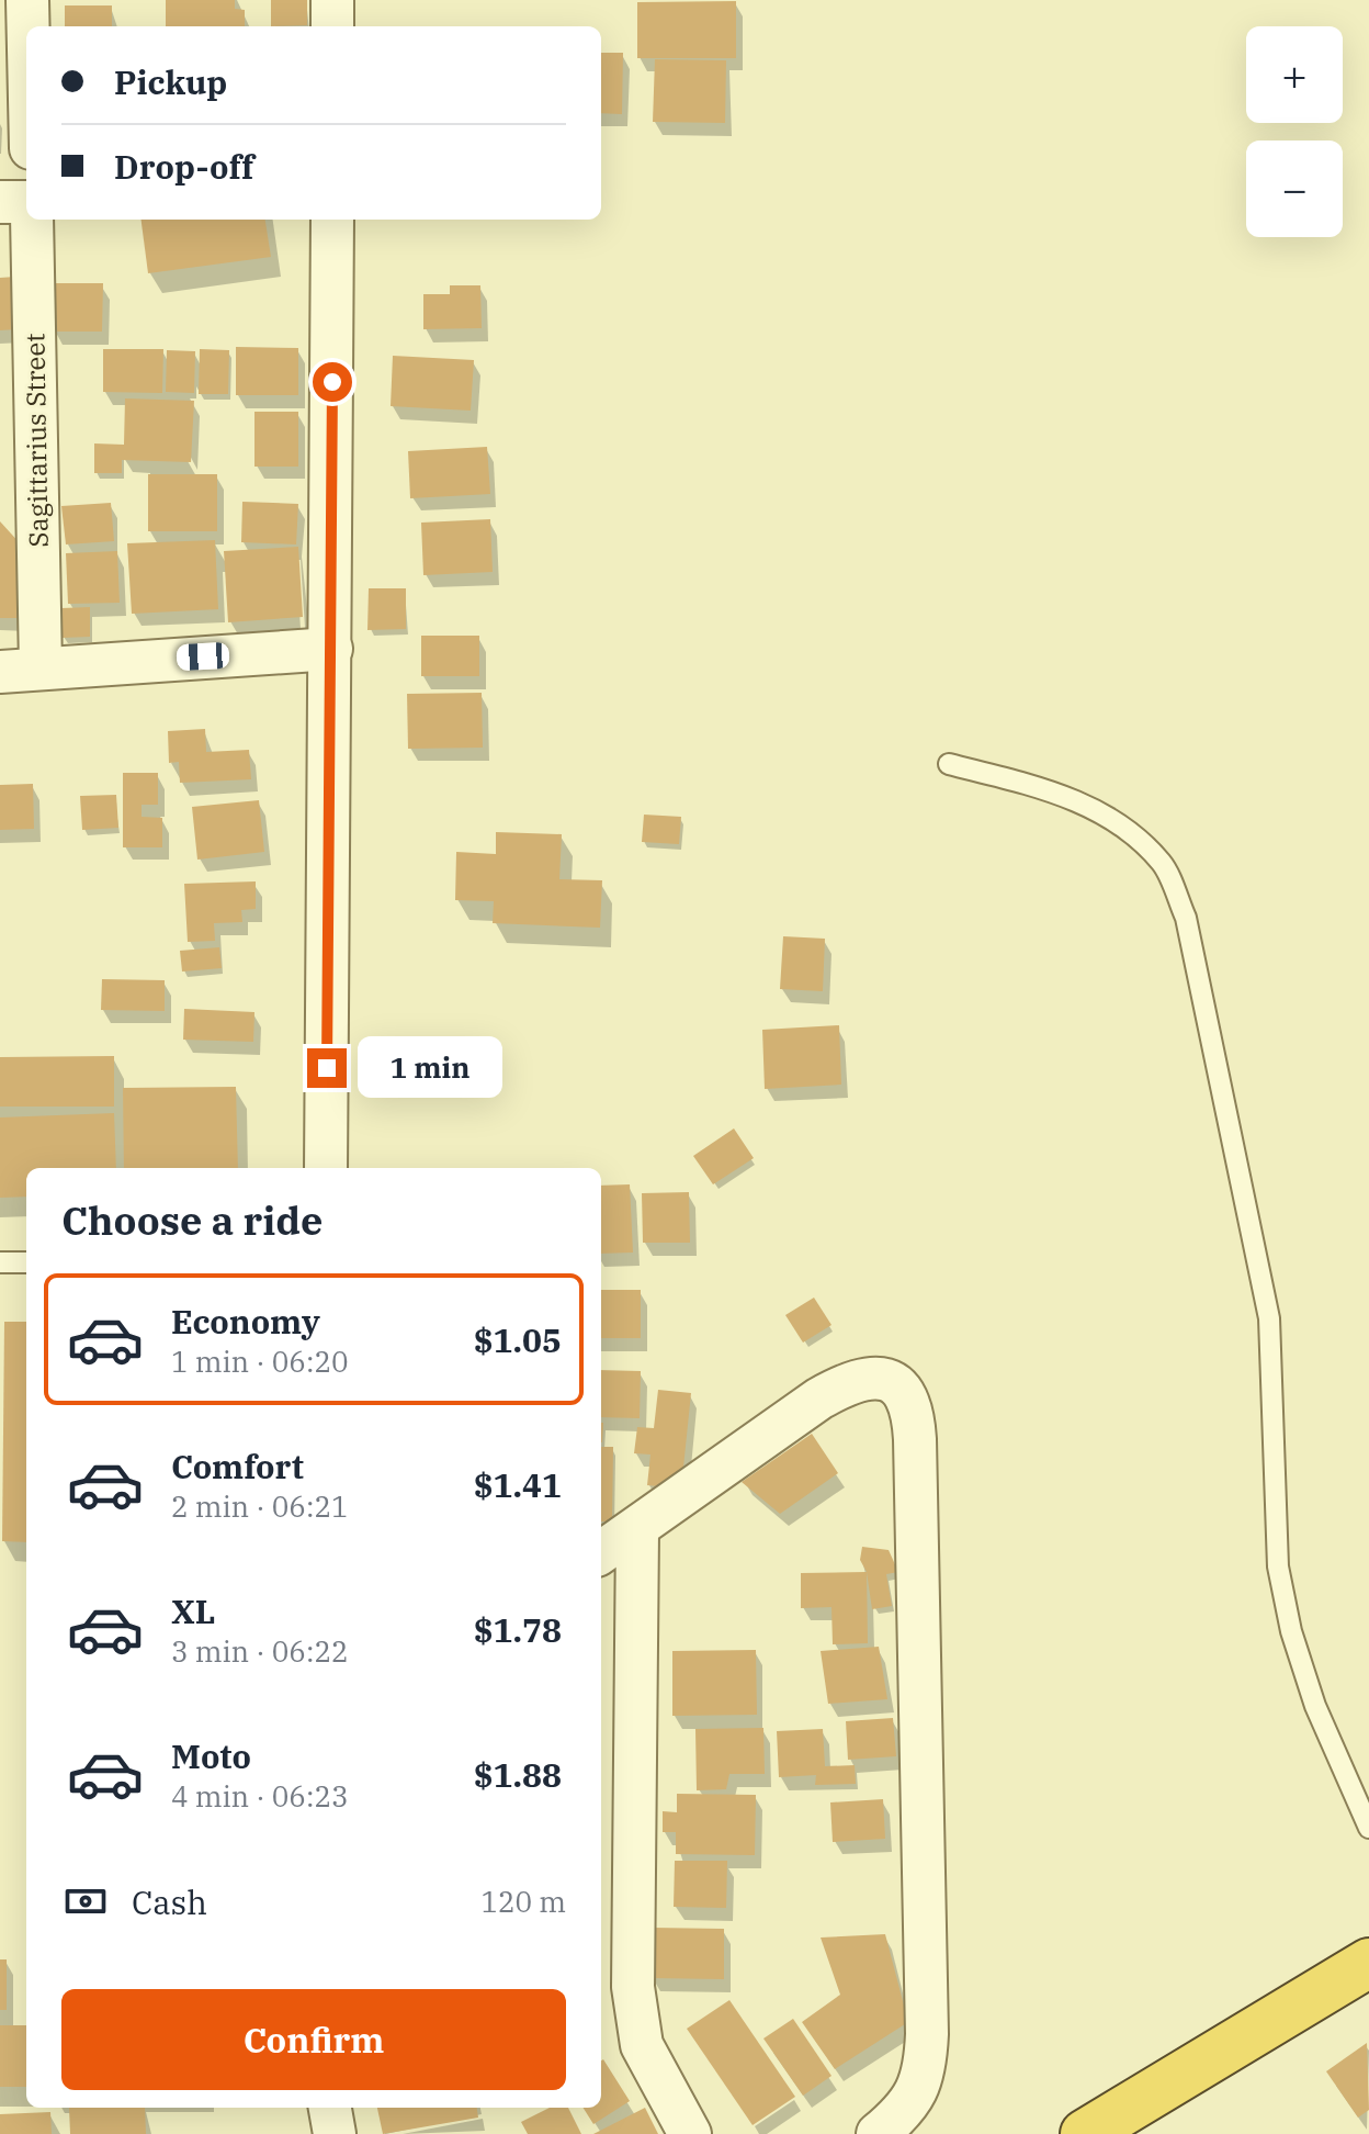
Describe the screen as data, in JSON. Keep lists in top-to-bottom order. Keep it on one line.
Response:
{"streets":{"street":["Sagittarius Street"]},"page":{"map_buttons":["+","−"],"banner":["Pickup","Drop-off"],"bubble":"1 min","heading":"Choose a ride","list":[{"name":"Economy","note":"1 min · 06:20","value":"$1.05"},{"name":"Comfort","note":"2 min · 06:21","value":"$1.41"},{"name":"XL","note":"3 min · 06:22","value":"$1.78"},{"name":"Moto","note":"4 min · 06:23","value":"$1.88"}],"pay":["Cash","120 m"],"buttons":"Confirm"}}
